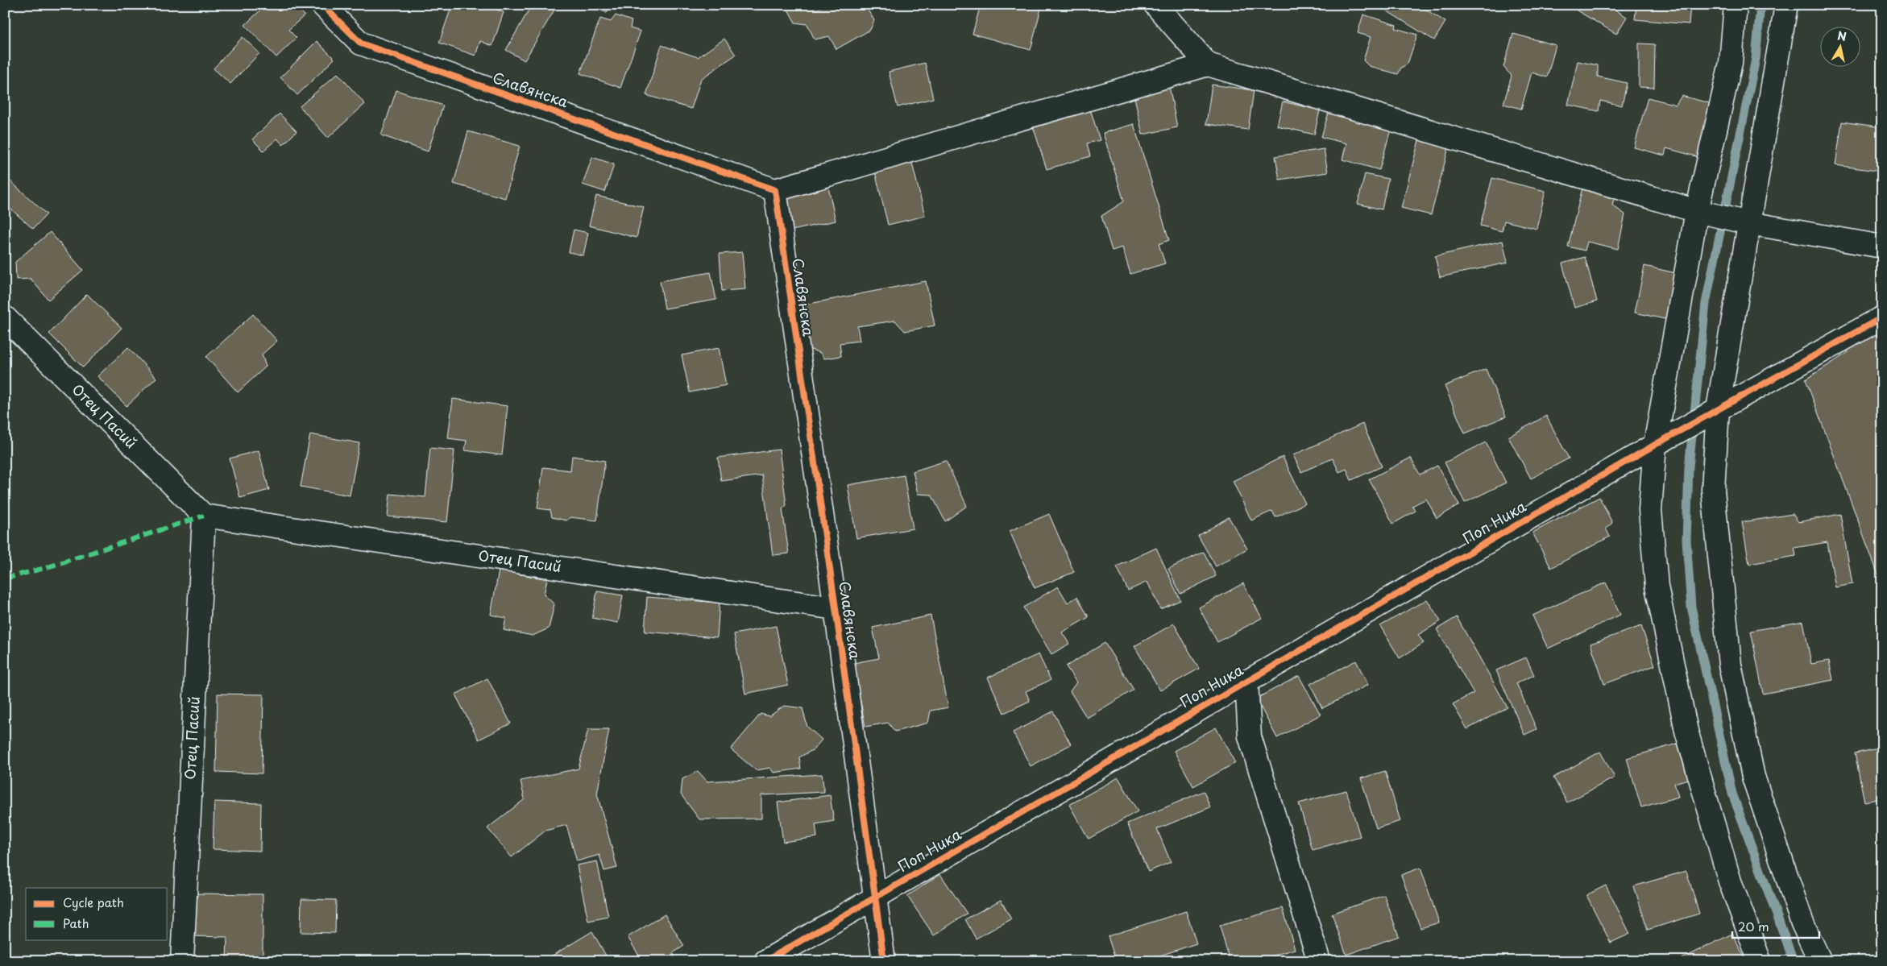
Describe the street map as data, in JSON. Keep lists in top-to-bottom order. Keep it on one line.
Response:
{"streets":{"street":["Славянска","Отец Пасий","Поп Ника"]},"crossings":[["Славянска","Отец Пасий"],["Славянска","Поп Ника"]],"legend":["Cycle path","Path"],"scale_bar":"20 m","north":"top"}
